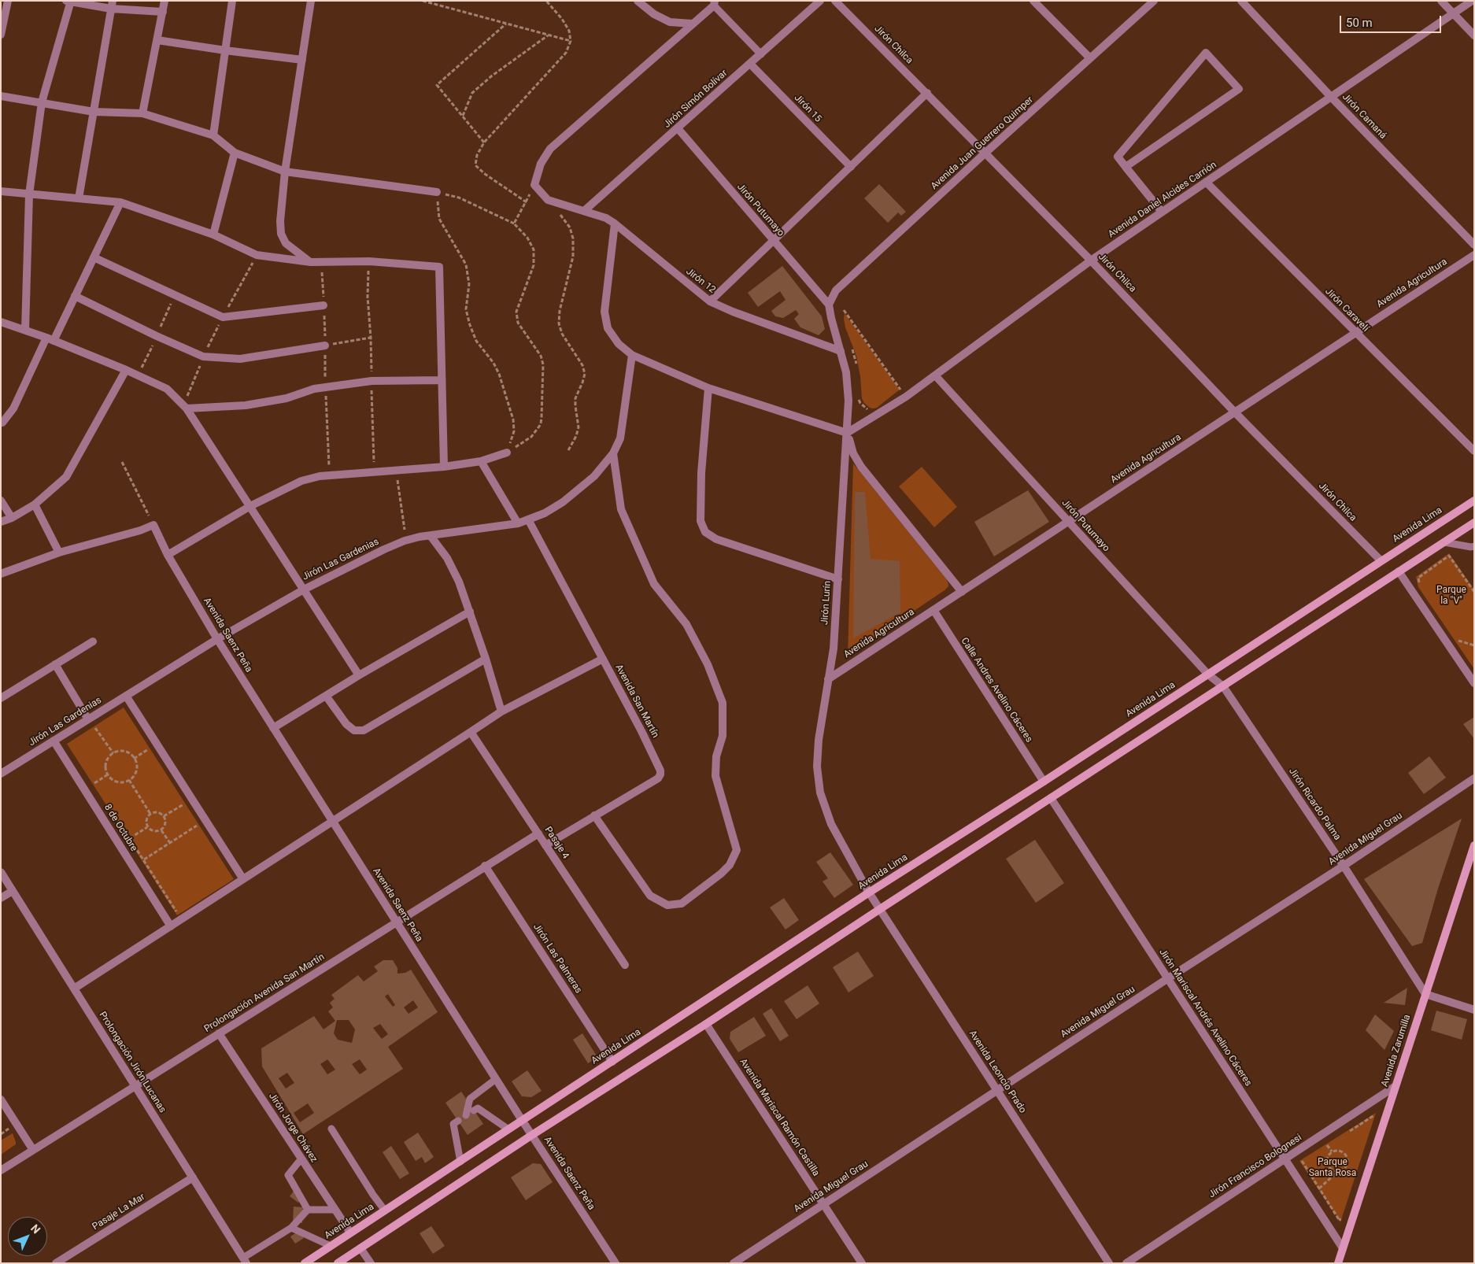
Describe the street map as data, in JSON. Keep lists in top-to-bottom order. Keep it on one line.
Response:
{"streets":{"main road":["Avenida Lima","Avenida Zarumilla"],"street":["Jirón Chilca","Jirón Simón Bolívar","Jirón 15","Jirón Camaná","Avenida Juan Guerrero Quimper","Avenida Daniel Alcides Carrión","Jirón Putumayo","Jirón 12","Avenida Agricultura","Jirón Caravelí","Jirón Las Gardenias","Jirón Lurín","Avenida Saenz Peña","Calle Andres Avelino Cáceres","Avenida San Martín","Jirón Ricardo Palma","8 de Octubre","Avenida Miguel Grau","Pasaje 4","Jirón Las Palmeras","Prolongación Avenida San Martín","Jirón Mariscal Andrés Avelino Cáceres","Prolongación Jirón Lucanas","Avenida Leoncio Prado","Avenida Mariscal Ramón Castilla","Jirón Jorge Chávez","Jirón Francisco Bolognesi","Pasaje La Mar"]},"crossings":[["Jirón Chilca","Avenida Juan Guerrero Quimper"],["Jirón Chilca","Avenida Daniel Alcides Carrión"],["Jirón Chilca","Avenida Agricultura"],["Jirón Chilca","Avenida Lima"],["Jirón Simón Bolívar","Jirón 15"],["Jirón Simón Bolívar","Jirón Putumayo"],["Jirón Simón Bolívar","Jirón 12"],["Jirón Camaná","Avenida Daniel Alcides Carrión"],["Avenida Juan Guerrero Quimper","Jirón Putumayo"],["Avenida Juan Guerrero Quimper","Jirón Lurín"],["Avenida Daniel Alcides Carrión","Jirón Putumayo"],["Avenida Daniel Alcides Carrión","Jirón Caravelí"],["Avenida Daniel Alcides Carrión","Jirón Lurín"],["Jirón Putumayo","Avenida Agricultura"],["Jirón Putumayo","Avenida Lima"],["Jirón Putumayo","Jirón Lurín"],["Jirón Putumayo","Jirón Ricardo Palma"],["Jirón 12","Jirón Lurín"],["Avenida Agricultura","Jirón Caravelí"],["Avenida Agricultura","Jirón Lurín"],["Avenida Agricultura","Calle Andres Avelino Cáceres"],["Avenida Lima","Jirón Lurín"],["Avenida Lima","Avenida Saenz Peña"],["Avenida Lima","Calle Andres Avelino Cáceres"],["Avenida Lima","Jirón Las Palmeras"],["Avenida Lima","Avenida Leoncio Prado"],["Avenida Lima","Jirón Jorge Chávez"],["Jirón Las Gardenias","Avenida Saenz Peña"],["Jirón Las Gardenias","Avenida San Martín"],["Jirón Las Gardenias","8 de Octubre"],["Jirón Lurín","Avenida Leoncio Prado"],["Avenida Saenz Peña","Prolongación Avenida San Martín"],["Avenida San Martín","Pasaje 4"],["Jirón Ricardo Palma","Avenida Miguel Grau"],["Jirón Ricardo Palma","Avenida Zarumilla"],["Avenida Miguel Grau","Jirón Mariscal Andrés Avelino Cáceres"],["Avenida Miguel Grau","Avenida Leoncio Prado"],["Avenida Miguel Grau","Avenida Mariscal Ramón Castilla"],["Pasaje 4","Prolongación Avenida San Martín"],["Jirón Las Palmeras","Prolongación Avenida San Martín"],["Prolongación Avenida San Martín","Prolongación Jirón Lucanas"],["Prolongación Avenida San Martín","Jirón Jorge Chávez"],["Jirón Mariscal Andrés Avelino Cáceres","Avenida Zarumilla"],["Jirón Mariscal Andrés Avelino Cáceres","Jirón Francisco Bolognesi"],["Avenida Zarumilla","Jirón Francisco Bolognesi"],["Prolongación Jirón Lucanas","Pasaje La Mar"]],"parks":["Parque la \"V\"","Parque Santa Rosa"],"scale_bar":"50 m","north":"top right"}
